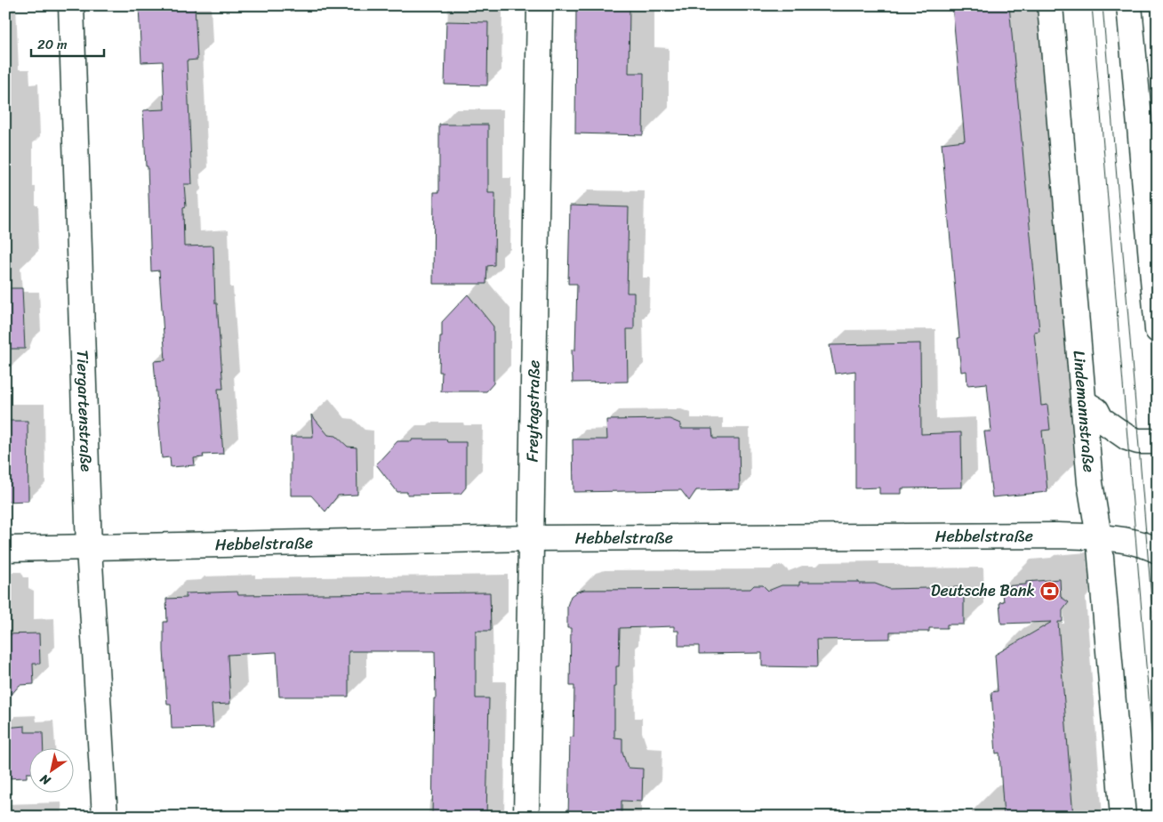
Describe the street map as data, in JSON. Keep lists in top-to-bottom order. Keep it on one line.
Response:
{"streets":{"street":["Tiergartenstraße","Freytagstraße","Lindemannstraße","Hebbelstraße"]},"crossings":[["Tiergartenstraße","Hebbelstraße"],["Freytagstraße","Hebbelstraße"],["Lindemannstraße","Hebbelstraße"]],"places":{"bank":["Deutsche Bank"]},"scale_bar":"20 m","north":"bottom left"}
